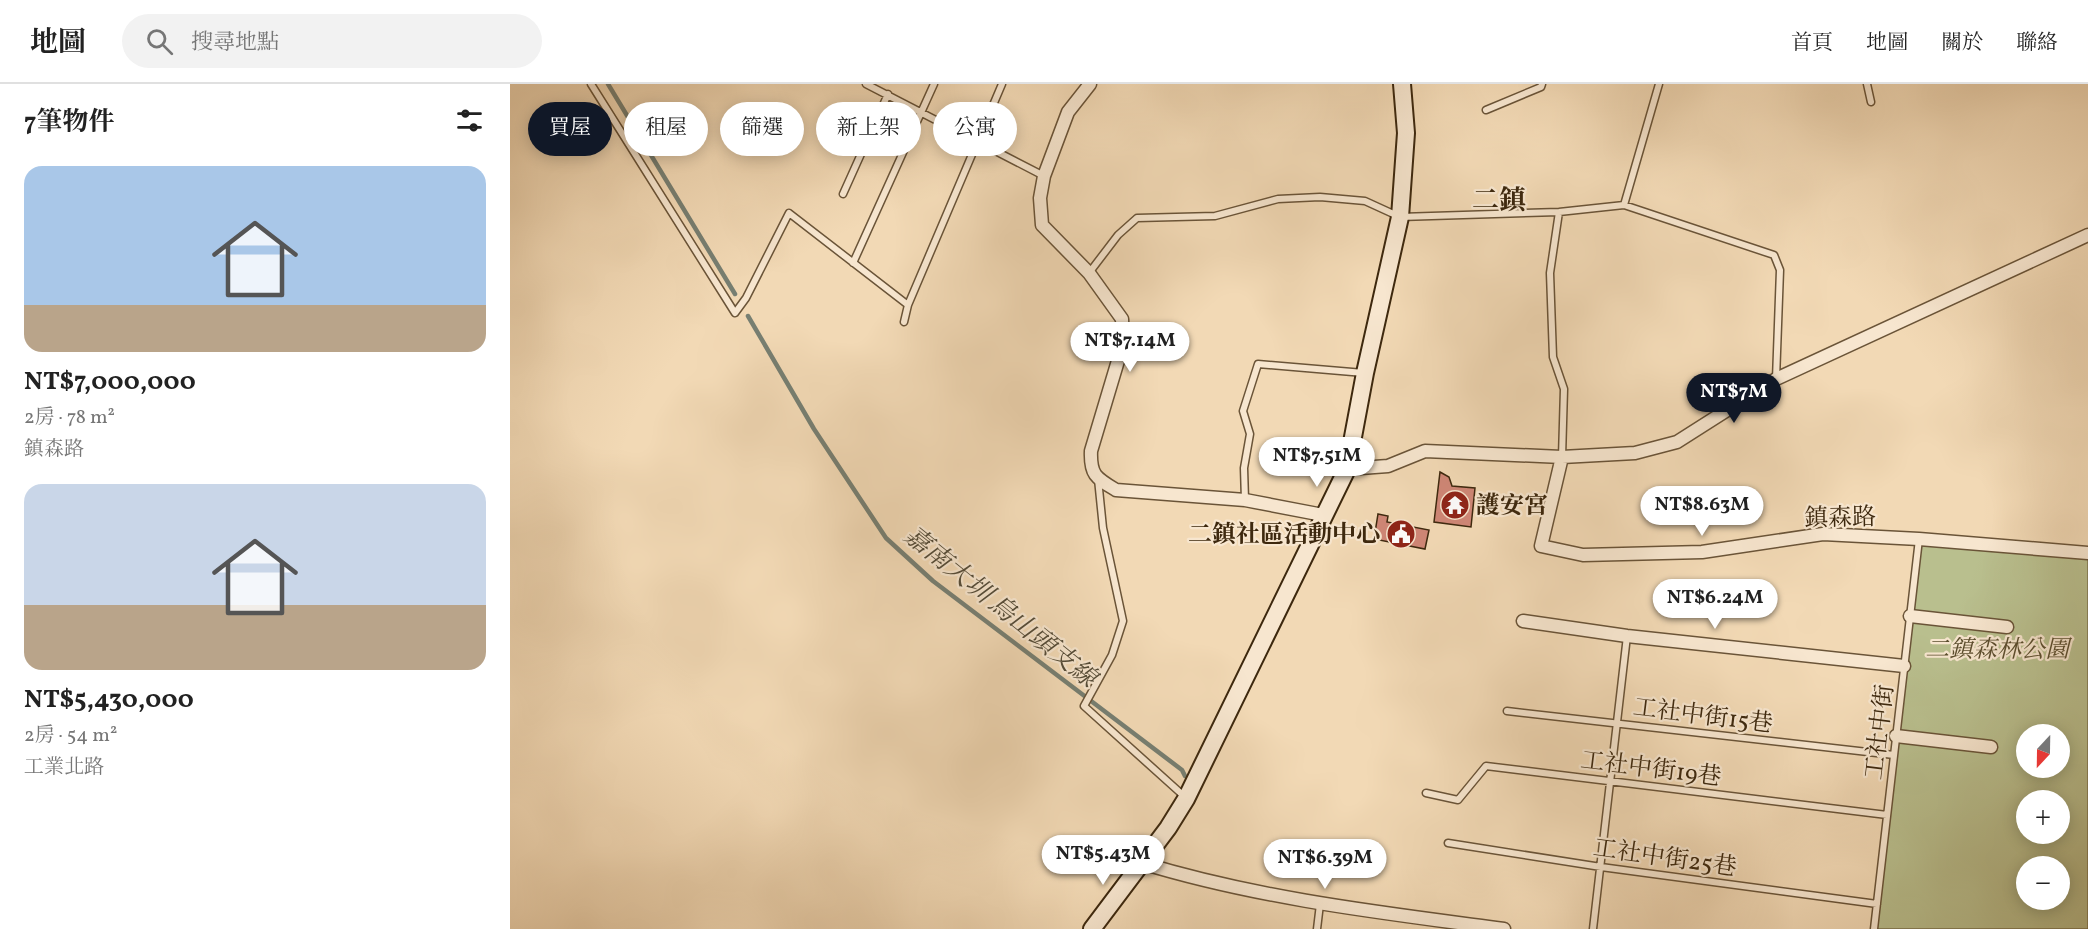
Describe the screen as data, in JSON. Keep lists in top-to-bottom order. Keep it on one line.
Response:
{"streets":{"street":["鎮森路"],"lane":["工社中街15巷","工社中街","工社中街19巷","工社中街25巷"]},"crossings":[["鎮森路","工社中街"],["工社中街15巷","工社中街"],["工社中街","工社中街19巷"],["工社中街","工社中街25巷"]],"districts":["二鎮"],"water":["嘉南大圳 烏山頭支線"],"parks":["二鎮森林公園"],"places":{"temple":["護安宮"],"public building":["二鎮社區活動中心"]},"north":"bottom","page":{"header":"地圖","search":"搜尋地點","nav":["首頁","地圖","關於","聯絡"],"heading":"7筆物件","chip":["買屋","租屋","篩選","新上架","公寓"],"list":[{"name":"NT$7,000,000","note":"2房 · 78 m² · 鎮森路"},{"name":"NT$5,430,000","note":"2房 · 54 m² · 工業北路"}],"price":["NT$7.14M","NT$7M","NT$7.51M","NT$8.63M","NT$6.24M","NT$5.43M","NT$6.39M"],"map_buttons":["+","−"]}}
